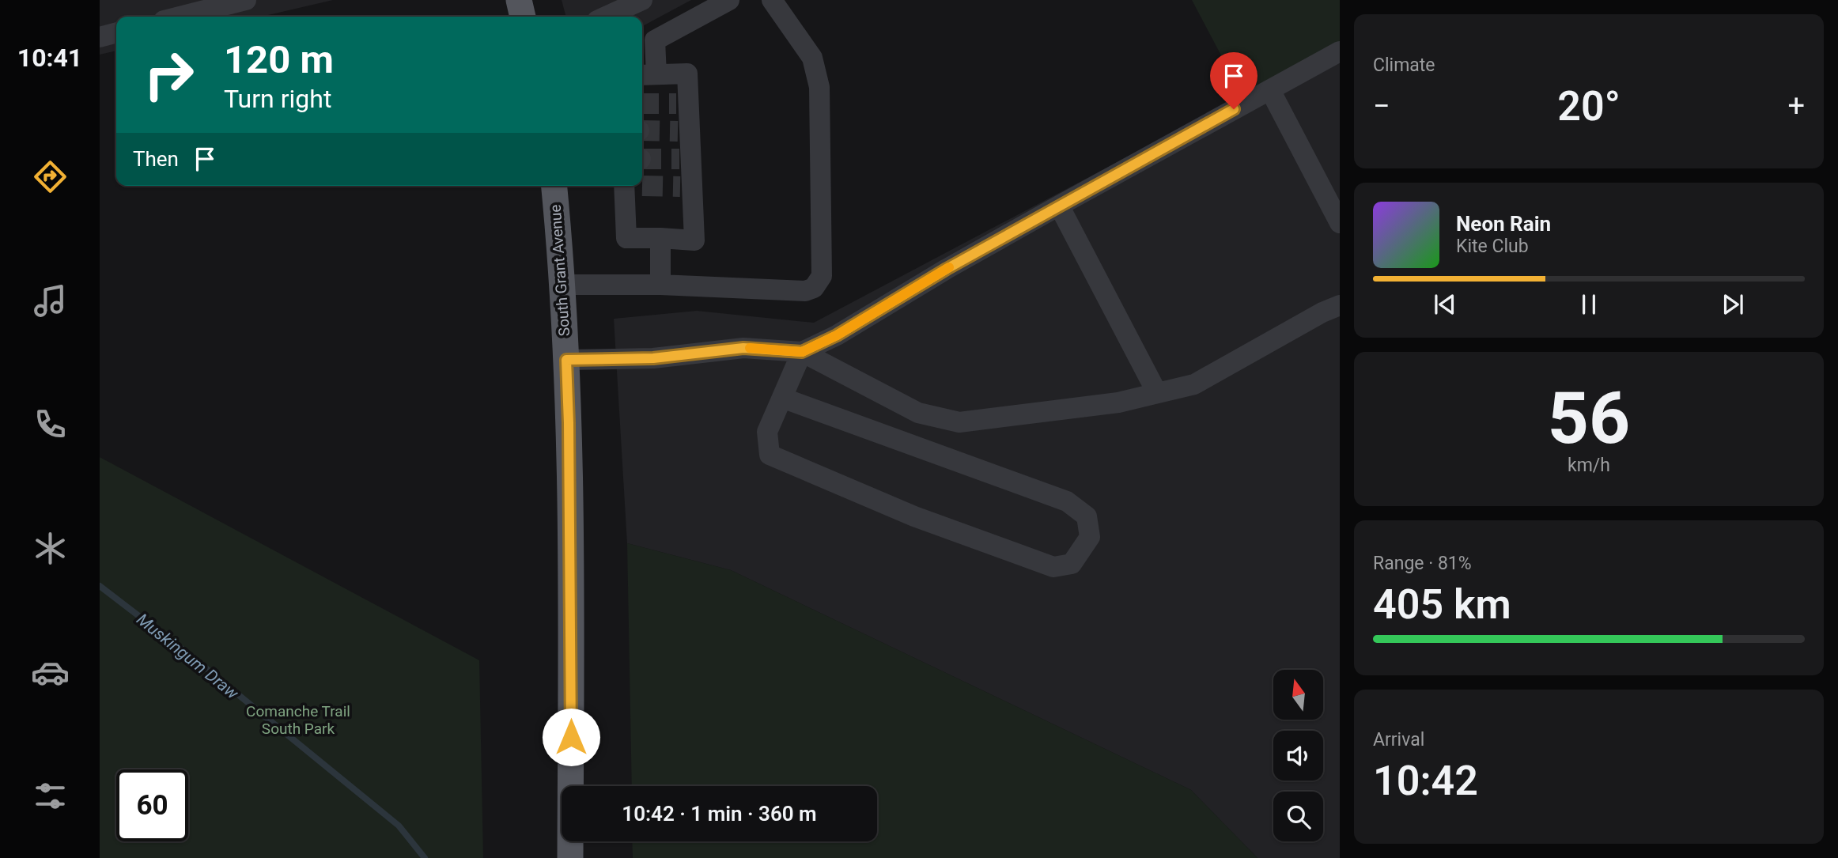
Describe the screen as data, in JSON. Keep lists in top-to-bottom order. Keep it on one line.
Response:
{"streets":{"main road":["South Grant Avenue"]},"water":["Muskingum Draw"],"parks":["Comanche Trail South Park"],"north":"top","page":{"tabs":"10:41","tile":["Climate",["56","km/h"],["Range · 81%","405 km"],["Arrival","10:42"]],"turn":["120 m","Turn right"],"heat":["−","20°","+"],"then":"Then","song":["Neon Rain","Kite Club"],"limit":"60","trip":"10:42 · 1 min · 360 m"}}
